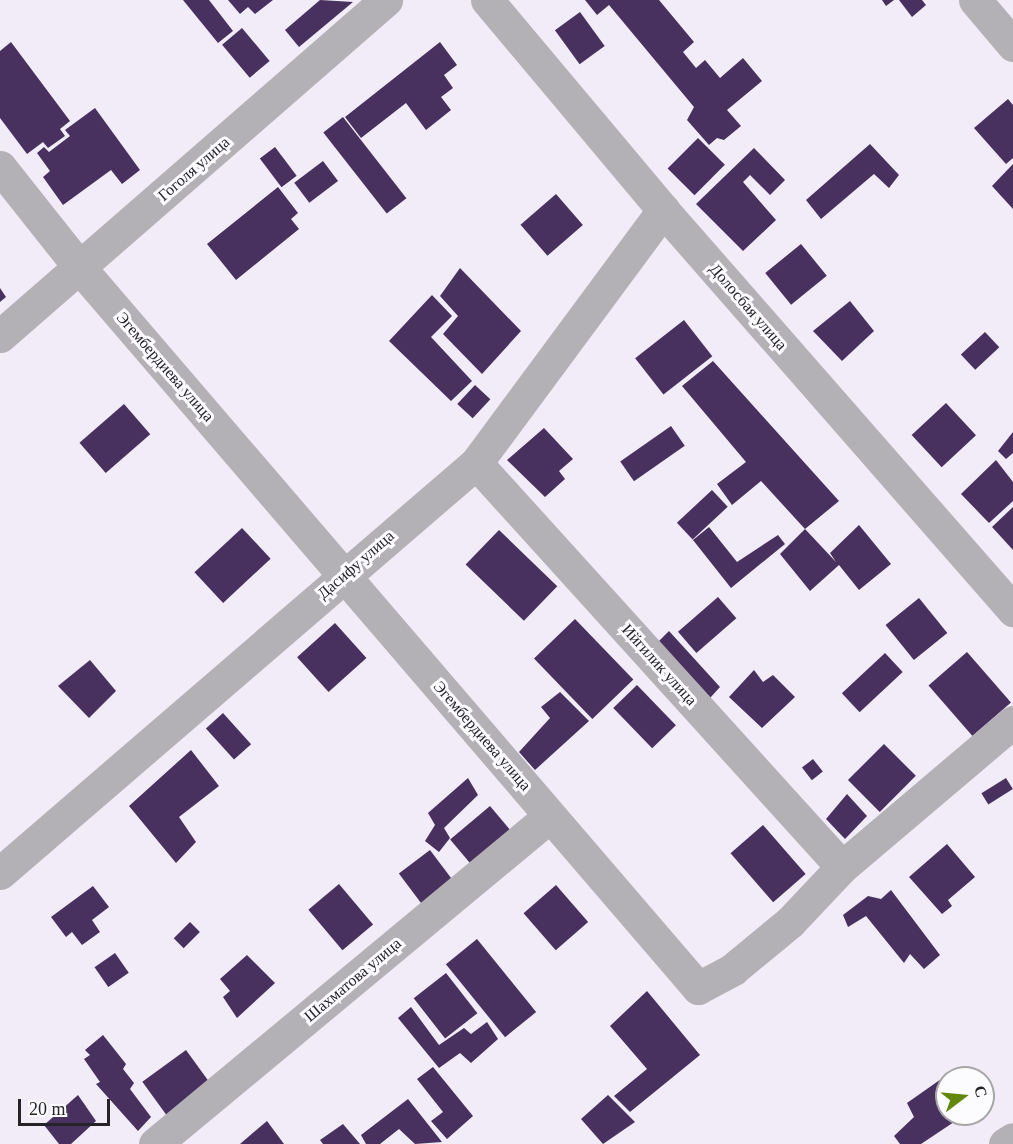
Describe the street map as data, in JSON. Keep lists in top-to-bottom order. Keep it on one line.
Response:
{"streets":{"street":["Гоголя улица","Долосбая улица","Эгембердиева улица","Дасифу улица","Ийгилик улица","Шахматова улица"]},"crossings":[["Гоголя улица","Эгембердиева улица"],["Долосбая улица","Дасифу улица"],["Эгембердиева улица","Дасифу улица"],["Эгембердиева улица","Ийгилик улица"],["Эгембердиева улица","Шахматова улица"],["Дасифу улица","Ийгилик улица"]],"scale_bar":"20 m","north":"right"}
